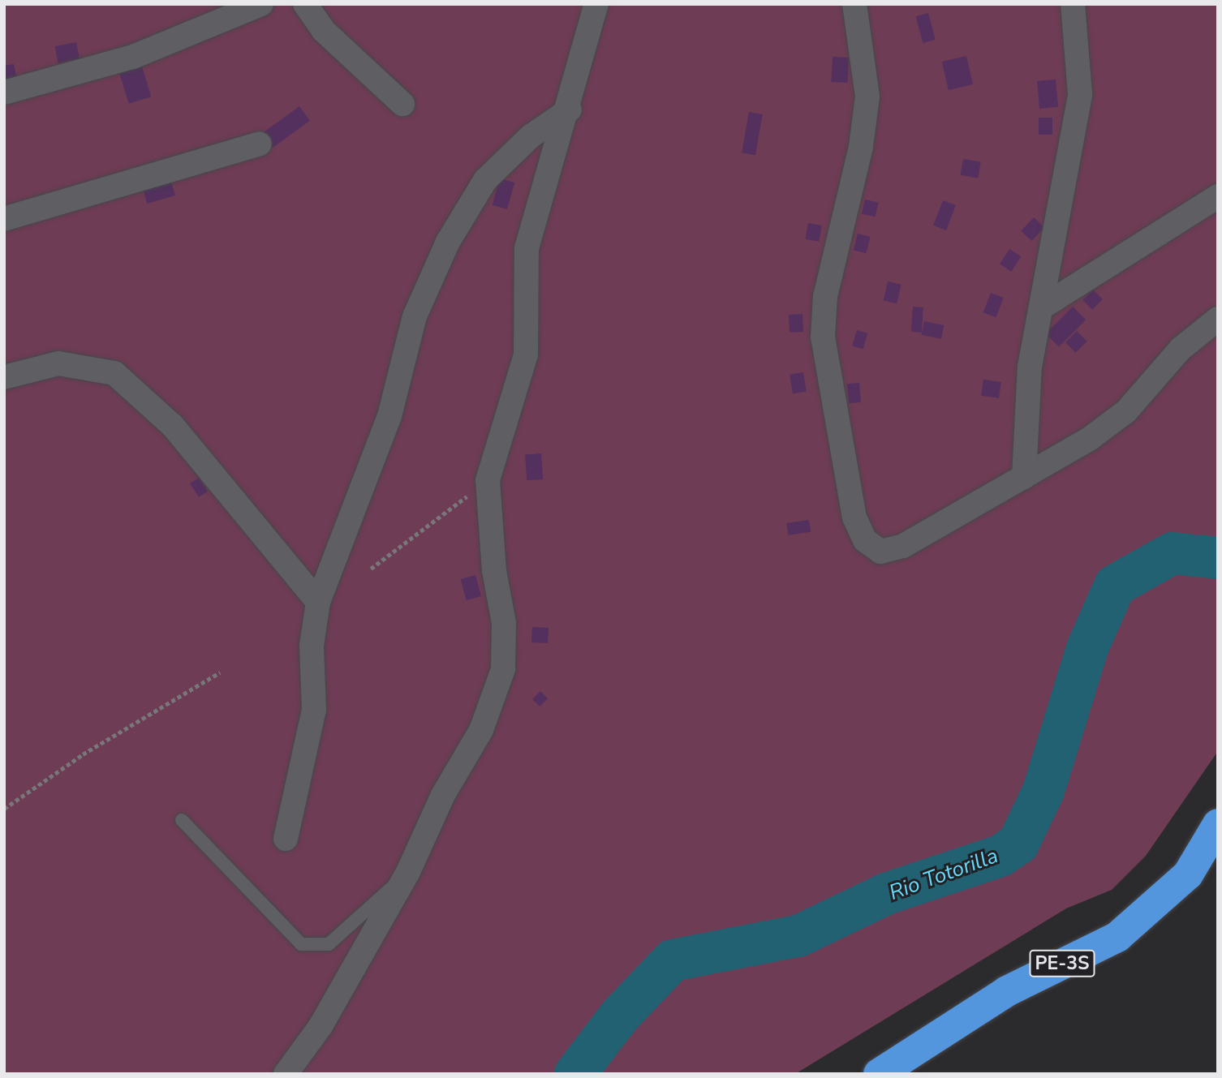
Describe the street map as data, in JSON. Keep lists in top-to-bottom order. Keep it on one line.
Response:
{"streets":{"highway":["PE-3S"]},"water":["Rio Totorilla"]}
